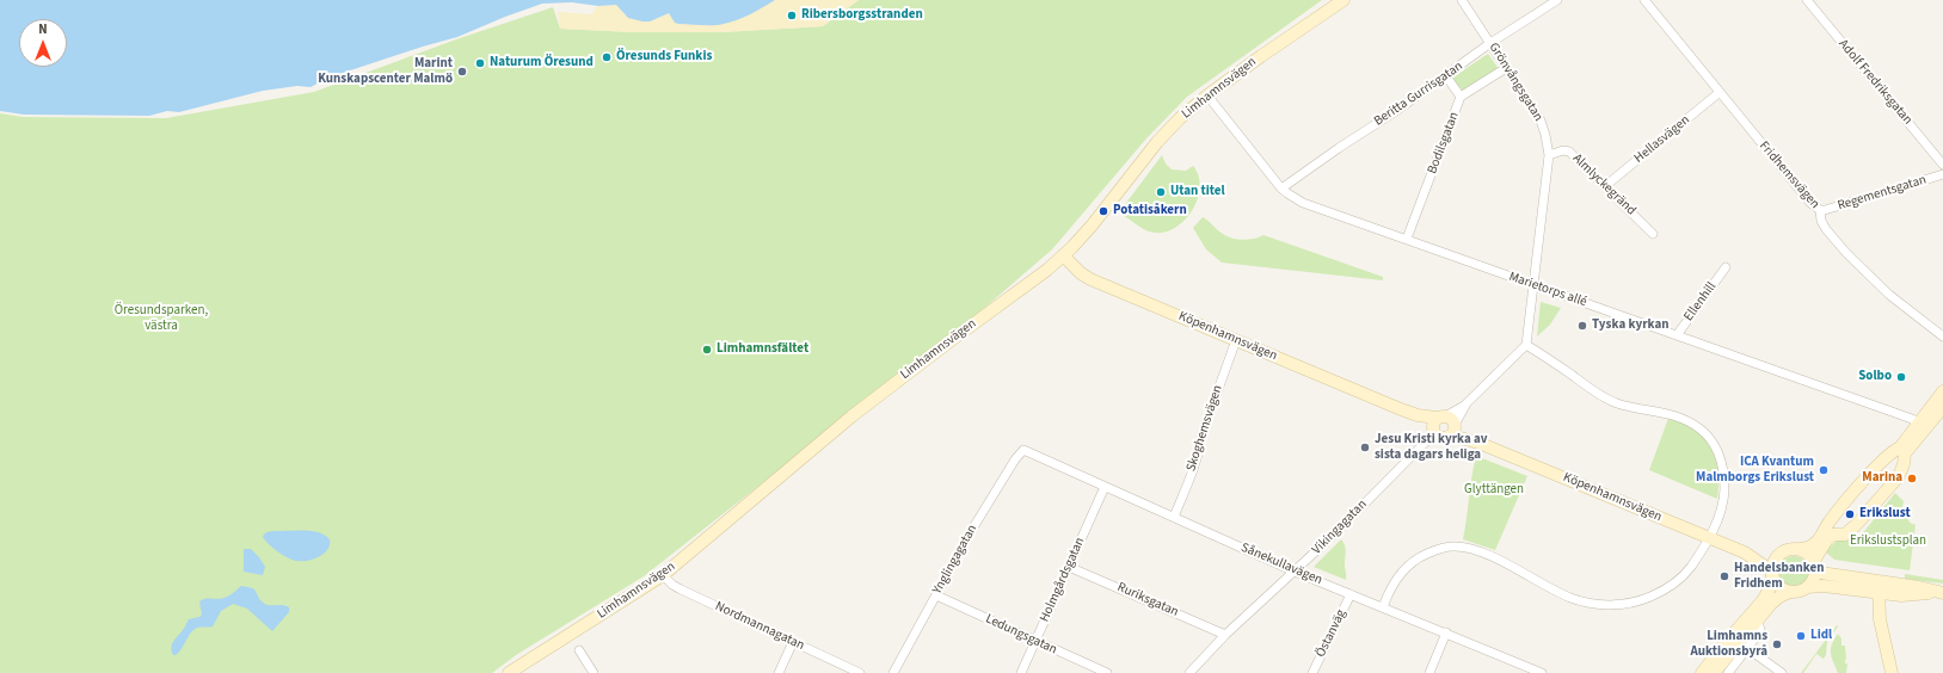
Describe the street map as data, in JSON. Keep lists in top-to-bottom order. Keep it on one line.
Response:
{"streets":{"street":["Grönvångsgatan","Adolf Fredriksgatan","Limhamnsvägen","Beritta Gurrisgatan","Hellasvägen","Bodilsgatan","Fridhemsvägen","Almlyckegränd","Regementsgatan","Marietorps allé","Ellenhill","Köpenhamnsvägen","Skoghemsvägen","Vikingagatan","Ynglingagatan","Sånekullavägen","Holmgårdsgatan","Ruriksgatan","Nordmannagatan","Östanväg","Ledungsgatan"]},"crossings":[["Grönvångsgatan","Beritta Gurrisgatan"],["Grönvångsgatan","Bodilsgatan"],["Grönvångsgatan","Almlyckegränd"],["Grönvångsgatan","Marietorps allé"],["Limhamnsvägen","Marietorps allé"],["Limhamnsvägen","Köpenhamnsvägen"],["Limhamnsvägen","Nordmannagatan"],["Beritta Gurrisgatan","Marietorps allé"],["Hellasvägen","Fridhemsvägen"],["Hellasvägen","Almlyckegränd"],["Bodilsgatan","Marietorps allé"],["Fridhemsvägen","Regementsgatan"],["Marietorps allé","Ellenhill"],["Marietorps allé","Köpenhamnsvägen"],["Köpenhamnsvägen","Skoghemsvägen"],["Köpenhamnsvägen","Vikingagatan"],["Skoghemsvägen","Sånekullavägen"],["Vikingagatan","Sånekullavägen"],["Vikingagatan","Ruriksgatan"],["Ynglingagatan","Sånekullavägen"],["Ynglingagatan","Ledungsgatan"],["Sånekullavägen","Holmgårdsgatan"],["Sånekullavägen","Östanväg"],["Holmgårdsgatan","Ruriksgatan"],["Holmgårdsgatan","Ledungsgatan"]],"parks":["Öresundsparken, västra","Glyttängen","Erikslustsplan"],"places":["Ribersborgsstranden","Öresunds Funkis","Naturum Öresund","Marint Kunskapscenter Malmö","Utan titel","Potatisåkern","Tyska kyrkan","Limhamnsfältet","Solbo","Jesu Kristi kyrka av sista dagars heliga","ICA Kvantum Malmborgs Erikslust","Marina","Erikslust","Handelsbanken Fridhem","Lidl","Limhamns Auktionsbyrå"],"north":"top"}
